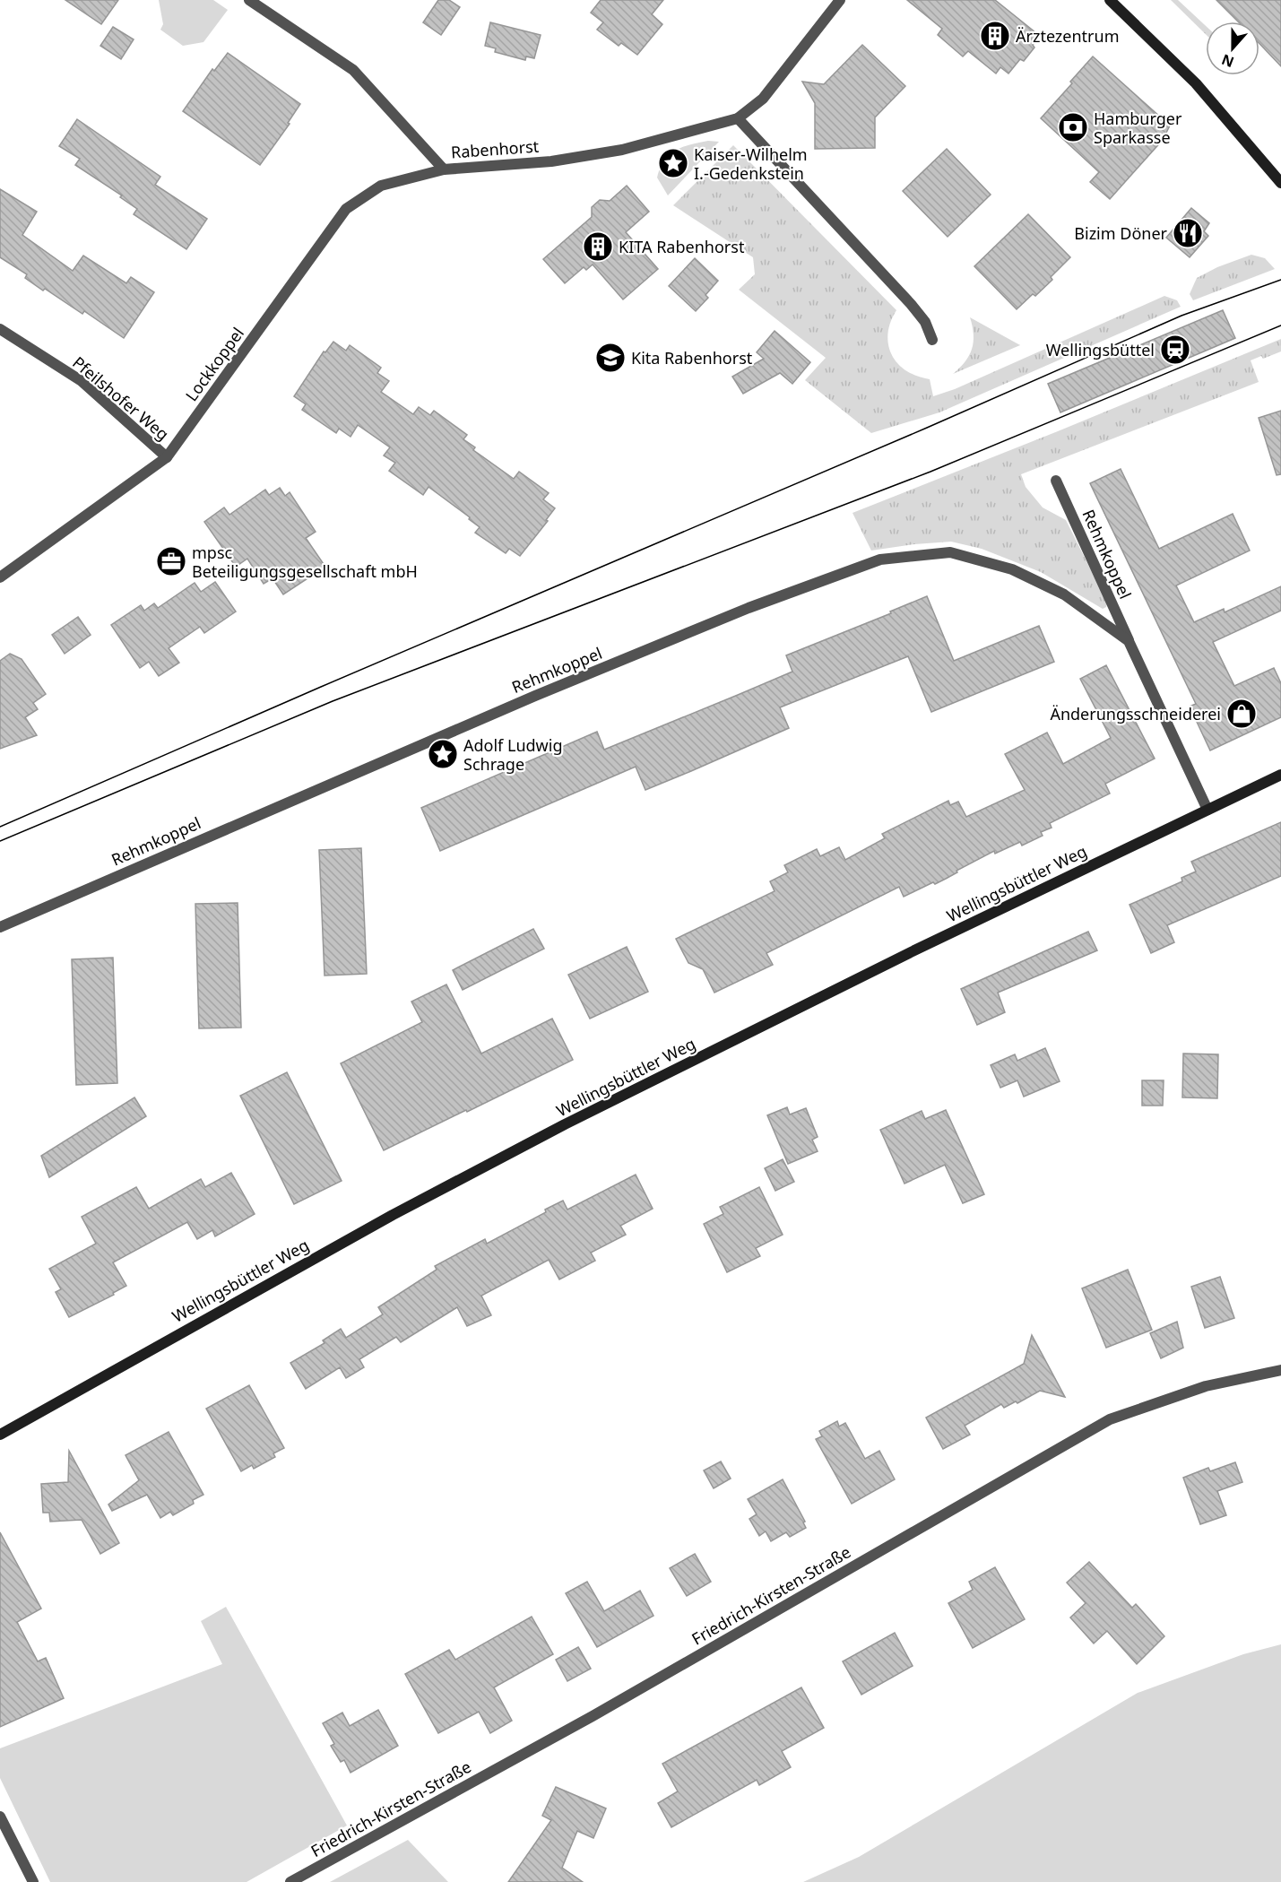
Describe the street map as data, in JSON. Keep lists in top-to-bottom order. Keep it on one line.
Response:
{"streets":{"main road":["Wellingsbüttler Weg"],"street":["Rabenhorst","Lockkoppel","Pfeilshofer Weg","Rehmkoppel","Friedrich-Kirsten-Straße"]},"crossings":[["Rabenhorst","Lockkoppel"],["Lockkoppel","Pfeilshofer Weg"],["Rehmkoppel","Wellingsbüttler Weg"]],"places":{"building":["Ärztezentrum","KITA Rabenhorst"],"bank":["Hamburger Sparkasse"],"place":["Kaiser-Wilhelm I.-Gedenkstein","Adolf Ludwig Schrage"],"restaurant":["Bizim Döner"],"station":["Wellingsbüttel"],"school or university":["Kita Rabenhorst"],"office":["mpsc Beteiligungsgesellschaft mbH"],"shop":["Änderungsschneiderei"]},"north":"bottom"}
